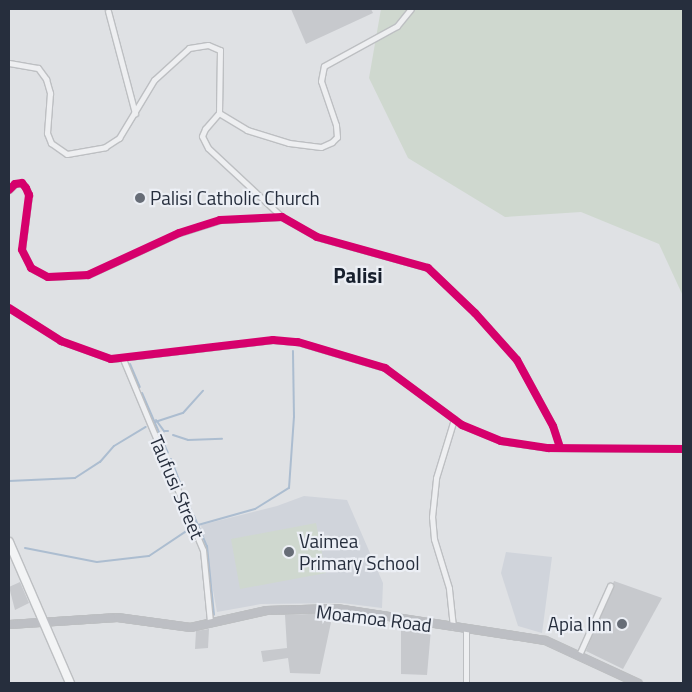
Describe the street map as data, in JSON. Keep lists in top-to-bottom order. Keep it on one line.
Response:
{"streets":{"street":["Taufusi Street","Moamoa Road"]},"crossings":[["Taufusi Street","Moamoa Road"]],"districts":["Palisi"],"places":["Palisi Catholic Church","Vaimea Primary School","Apia Inn"]}
